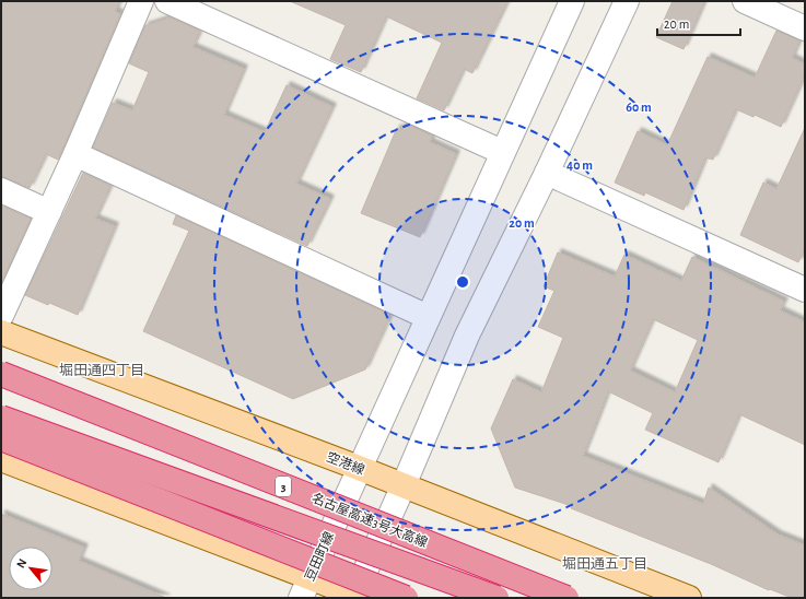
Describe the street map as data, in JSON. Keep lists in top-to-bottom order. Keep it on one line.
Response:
{"streets":{"highway":["3","名古屋高速3号大高線"],"main road":["空港線"],"street":["豆田町線"]},"crossings":[["空港線","豆田町線"]],"districts":["堀田通四丁目","堀田通五丁目"],"scale_bar":"20 m","north":"top left","rings":["60 m","40 m","20 m"]}
